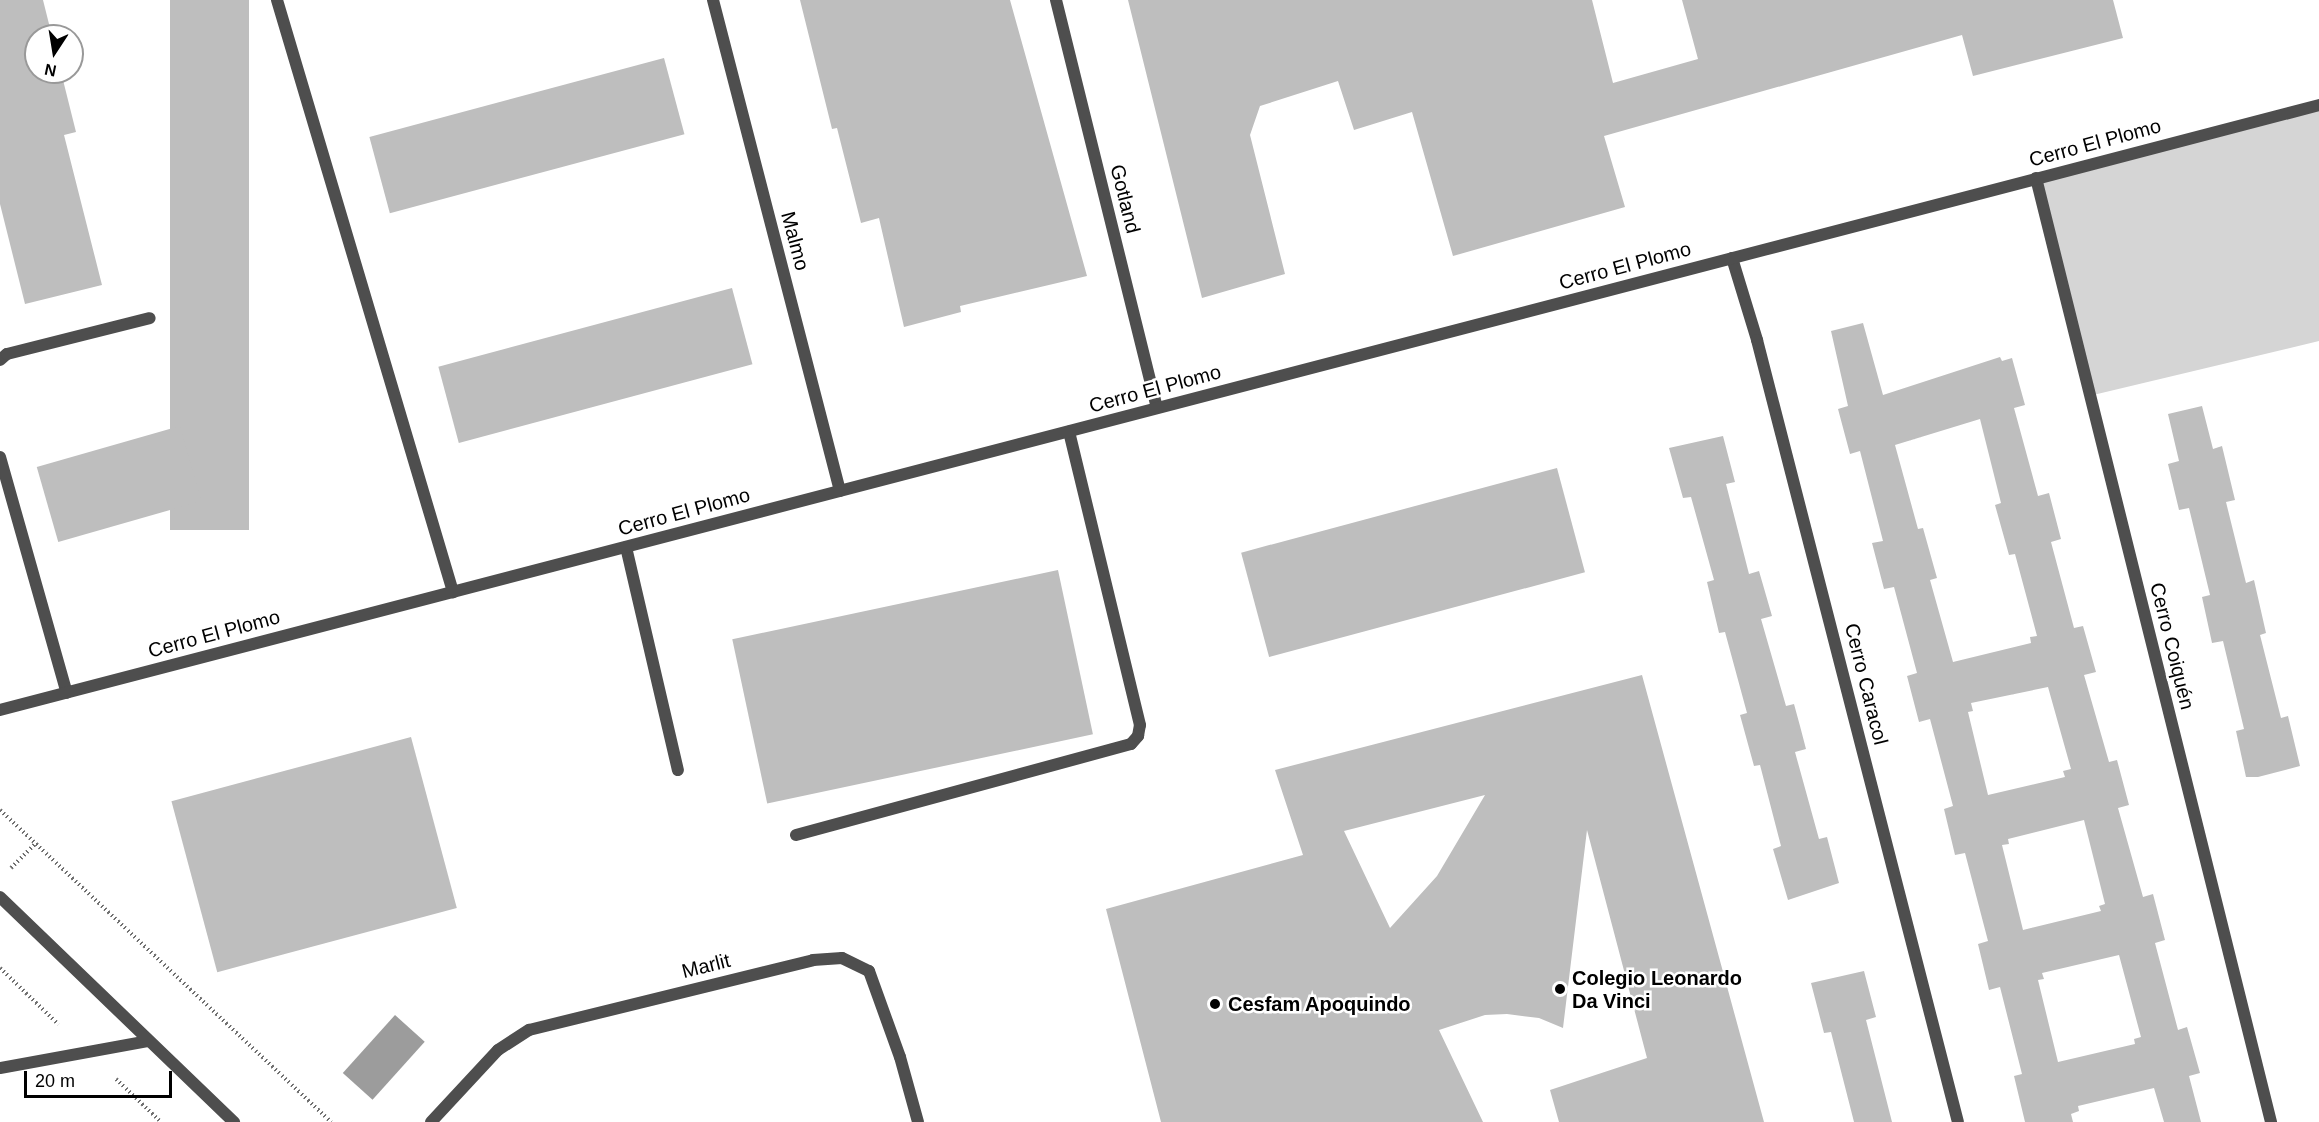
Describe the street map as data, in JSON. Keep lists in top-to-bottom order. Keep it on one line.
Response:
{"streets":{"street":["Cerro El Plomo","Gotland","Malmo","Cerro Coiquén","Cerro Caracol","Marlit"]},"crossings":[["Cerro El Plomo","Gotland"],["Cerro El Plomo","Malmo"],["Cerro El Plomo","Cerro Coiquén"],["Cerro El Plomo","Cerro Caracol"]],"places":["Colegio Leonardo Da Vinci","Cesfam Apoquindo"],"scale_bar":"20 m","north":"bottom"}
